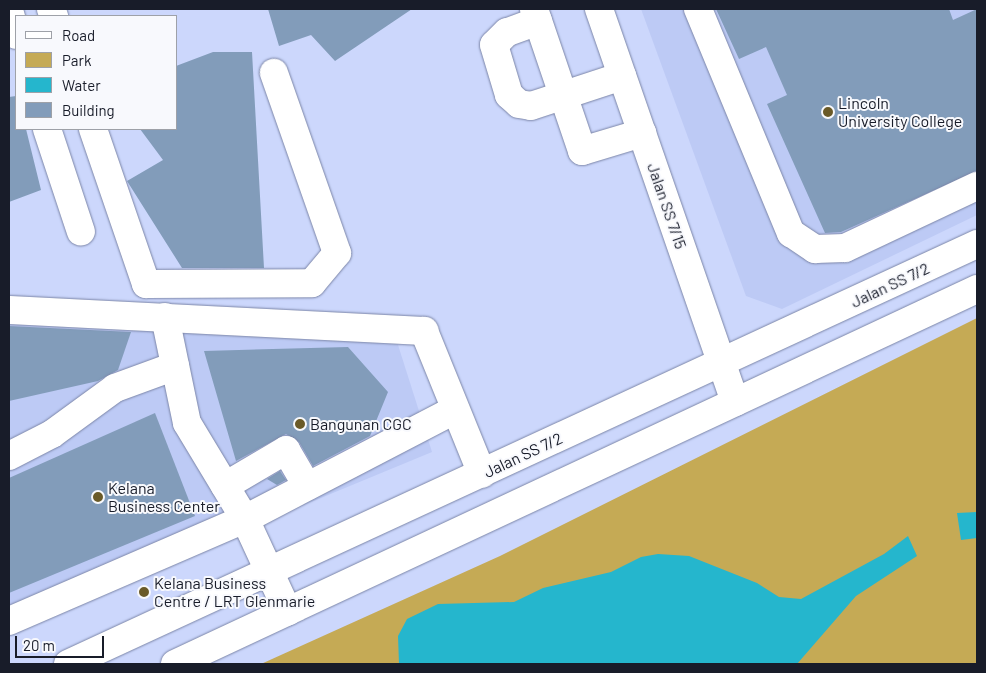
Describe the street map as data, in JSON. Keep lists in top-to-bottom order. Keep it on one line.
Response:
{"streets":{"street":["Jalan SS 7/15","Jalan SS 7/2"]},"crossings":[["Jalan SS 7/15","Jalan SS 7/2"]],"places":["Lincoln University College","Bangunan CGC","Kelana Business Center","Kelana Business Centre / LRT Glenmarie"],"legend":["Road","Park","Water","Building"],"scale_bar":"20 m"}
